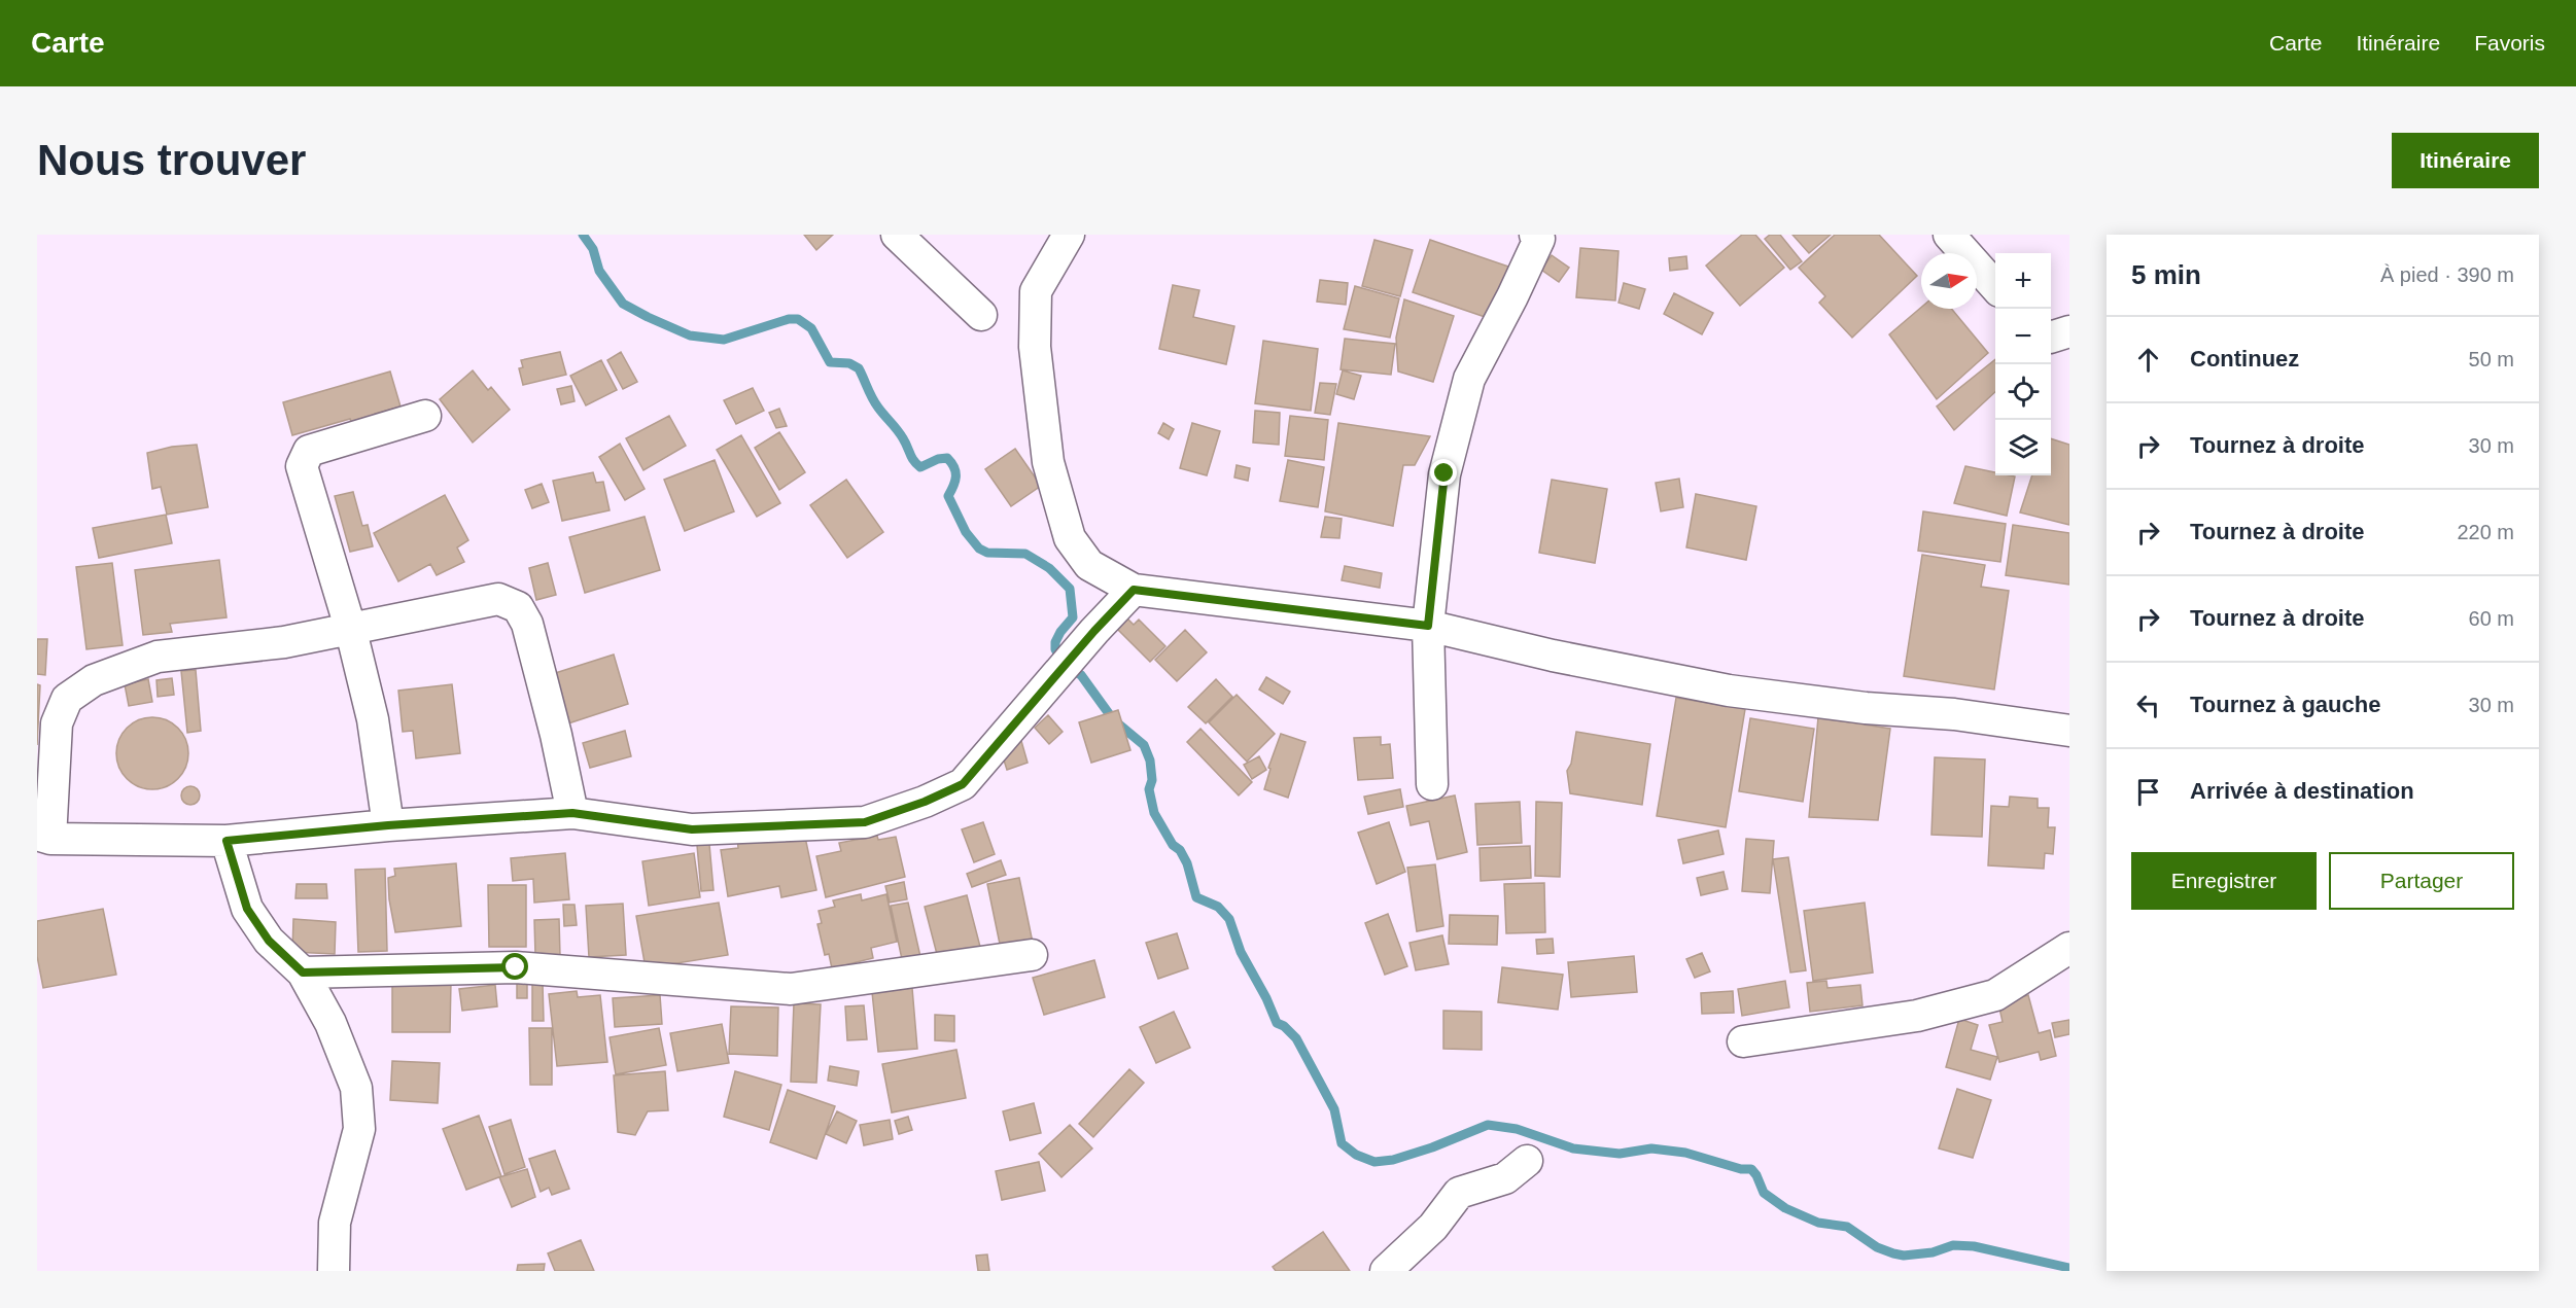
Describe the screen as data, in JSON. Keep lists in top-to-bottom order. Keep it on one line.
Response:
{"north":"right","page":{"header":"Carte","nav":["Carte","Itinéraire","Favoris"],"buttons":["Itinéraire",["Enregistrer","Partager"]],"title":"Nous trouver","heading":["5 min","À pied · 390 m"],"map_buttons":["+","−"],"list":[["Continuez","50 m"],["Tournez à droite","30 m"],["Tournez à droite","220 m"],["Tournez à droite","60 m"],["Tournez à gauche","30 m"],"Arrivée à destination"]}}
